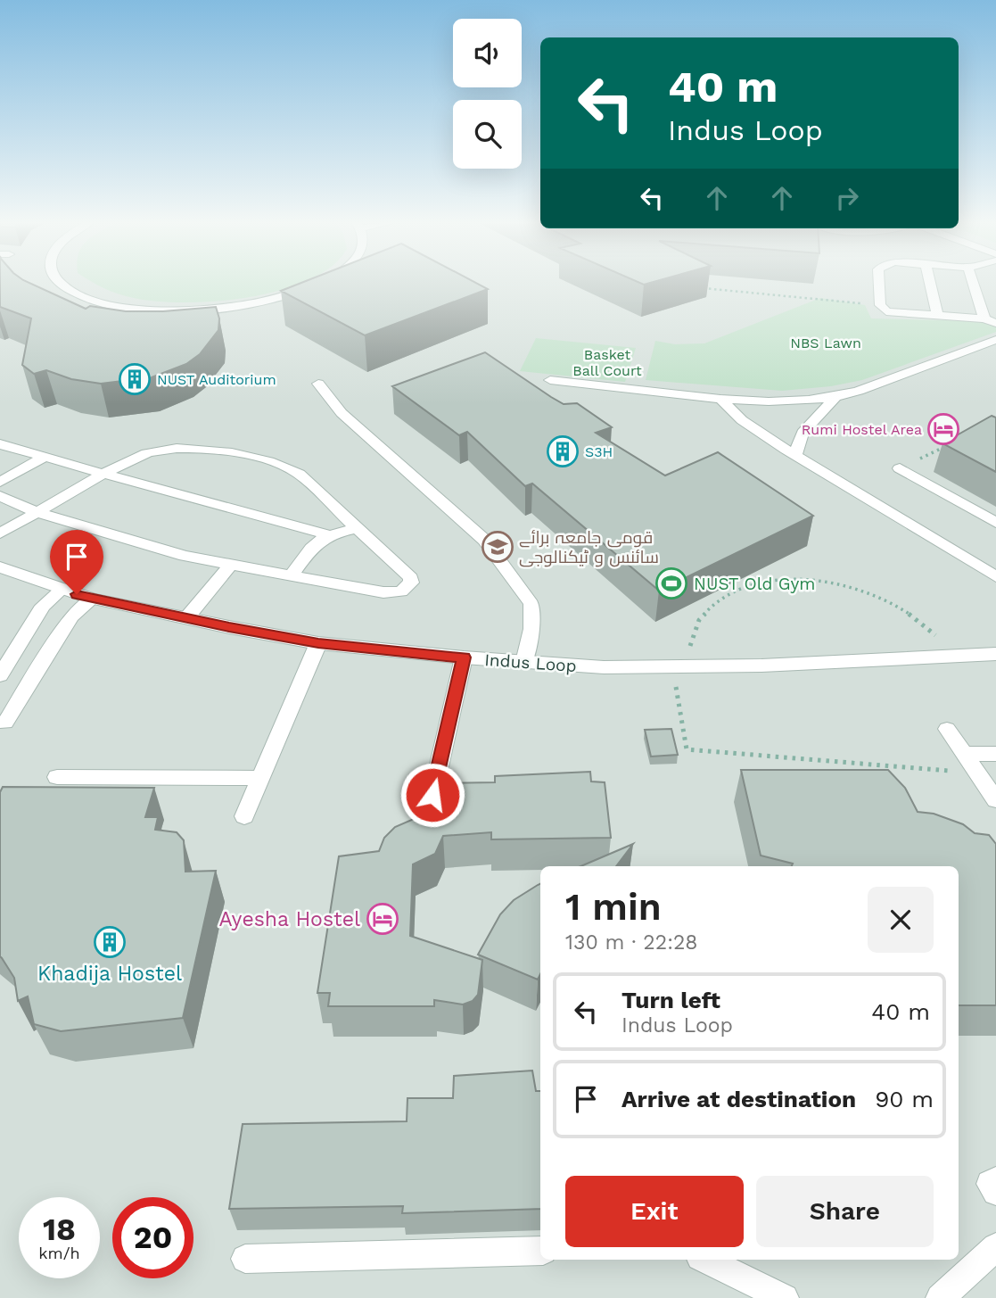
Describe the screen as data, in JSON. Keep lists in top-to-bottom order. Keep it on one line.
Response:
{"streets":{"street":["Indus Loop"]},"parks":["NBS Lawn","Basket Ball Court"],"places":{"building":["NUST Auditorium","S3H","Khadija Hostel"],"hotel":["Rumi Hostel Area","Ayesha Hostel"],"school or university":["قومی جامعہ برائے سائنس و ٹیکنالوجی"],"sports":["NUST Old Gym"]},"page":{"turn":["40 m","Indus Loop"],"heading":["1 min","130 m · 22:28"],"list":[{"name":"Turn left","note":"Indus Loop","value":"40 m"},{"name":"Arrive at destination","value":"90 m"}],"buttons":["Exit","Share"],"speed":"18 km/h","limit":"20"}}
